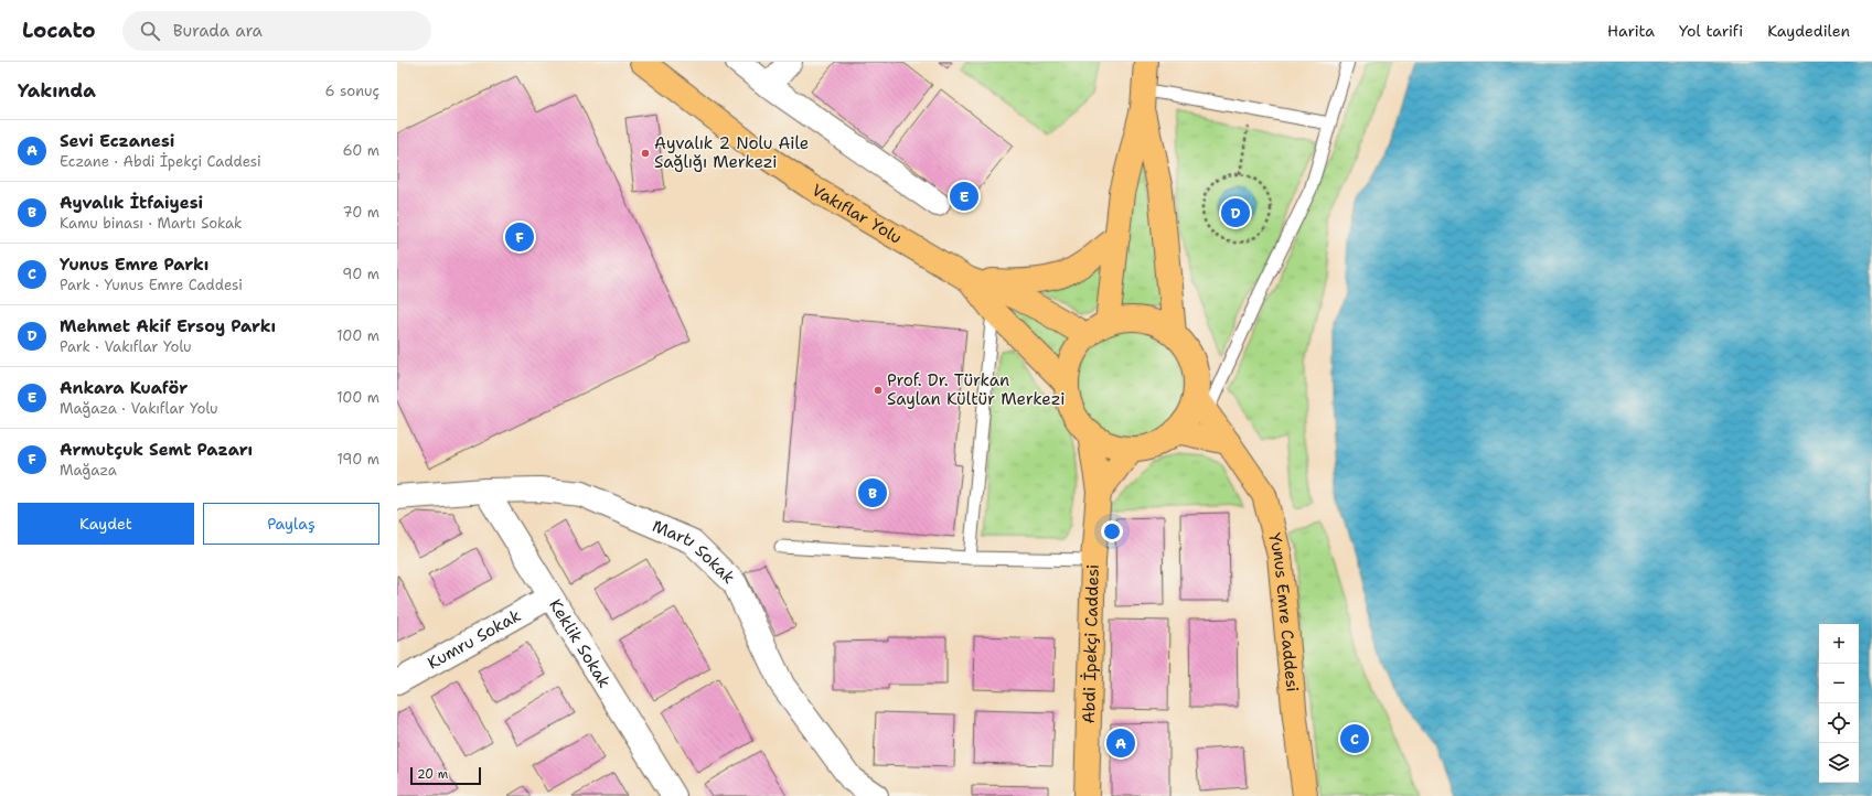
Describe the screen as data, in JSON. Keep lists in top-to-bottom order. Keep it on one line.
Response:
{"streets":{"main road":["Vakıflar Yolu","Yunus Emre Caddesi","Abdi İpekçi Caddesi"],"street":["Martı Sokak","Kumru Sokak","Keklik Sokak"]},"crossings":[["Vakıflar Yolu","Yunus Emre Caddesi"],["Vakıflar Yolu","Abdi İpekçi Caddesi"],["Martı Sokak","Keklik Sokak"],["Yunus Emre Caddesi","Abdi İpekçi Caddesi"],["Kumru Sokak","Keklik Sokak"]],"places":["Ayvalık 2 Nolu Aile Sağlığı Merkezi","Prof. Dr. Türkan Saylan Kültür Merkezi"],"scale_bar":"20 m","page":{"header":"Locato","search":"Burada ara","nav":["Harita","Yol tarifi","Kaydedilen"],"heading":["Yakında","6 sonuç"],"list":[{"mark":"A","name":"Sevi Eczanesi","note":"Eczane · Abdi İpekçi Caddesi","value":"60 m"},{"mark":"B","name":"Ayvalık İtfaiyesi","note":"Kamu binası · Martı Sokak","value":"70 m"},{"mark":"C","name":"Yunus Emre Parkı","note":"Park · Yunus Emre Caddesi","value":"90 m"},{"mark":"D","name":"Mehmet Akif Ersoy Parkı","note":"Park · Vakıflar Yolu","value":"100 m"},{"mark":"E","name":"Ankara Kuaför","note":"Mağaza · Vakıflar Yolu","value":"100 m"},{"mark":"F","name":"Armutçuk Semt Pazarı","note":"Mağaza","value":"190 m"}],"pins":["E","D","F","B","C","A"],"buttons":["Kaydet","Paylaş"],"map_buttons":["+","−"],"scale":"20 m"}}
